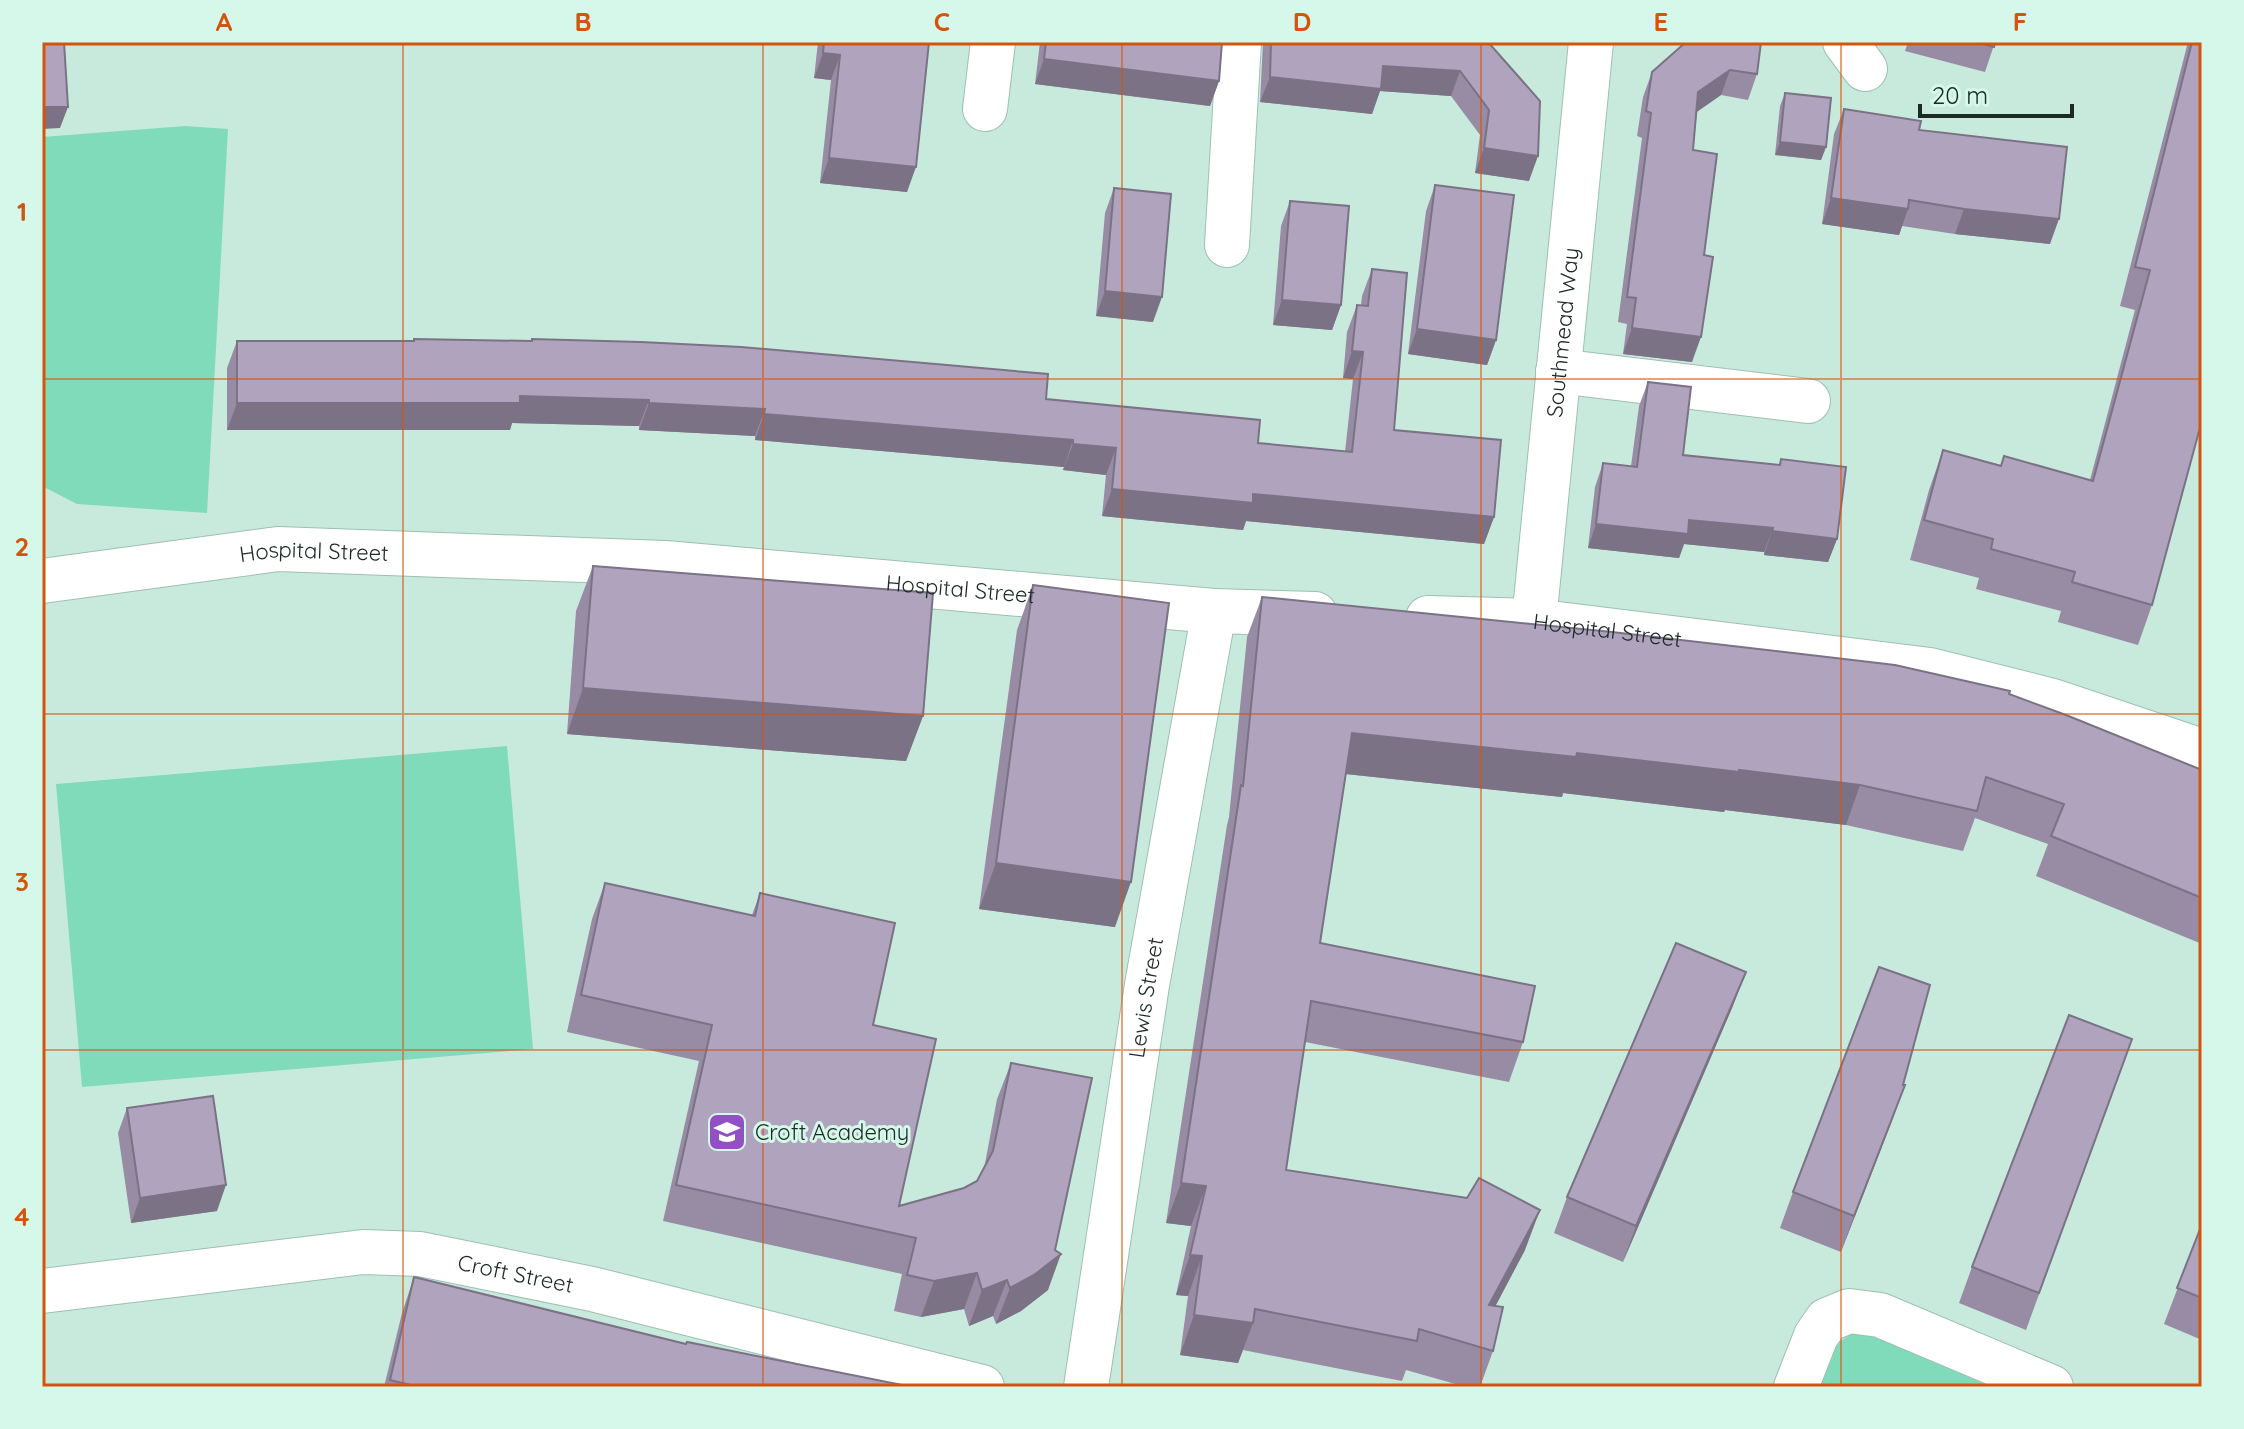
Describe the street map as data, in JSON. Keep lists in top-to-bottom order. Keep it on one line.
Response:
{"streets":{"street":["Southmead Way","Hospital Street","Lewis Street","Croft Street"]},"crossings":[["Southmead Way","Hospital Street"],["Hospital Street","Lewis Street"]],"places":{"school or university":["Croft Academy"]},"scale_bar":"20 m","grid":{"columns":["A","B","C","D","E","F"],"rows":["1","2","3","4"]}}
